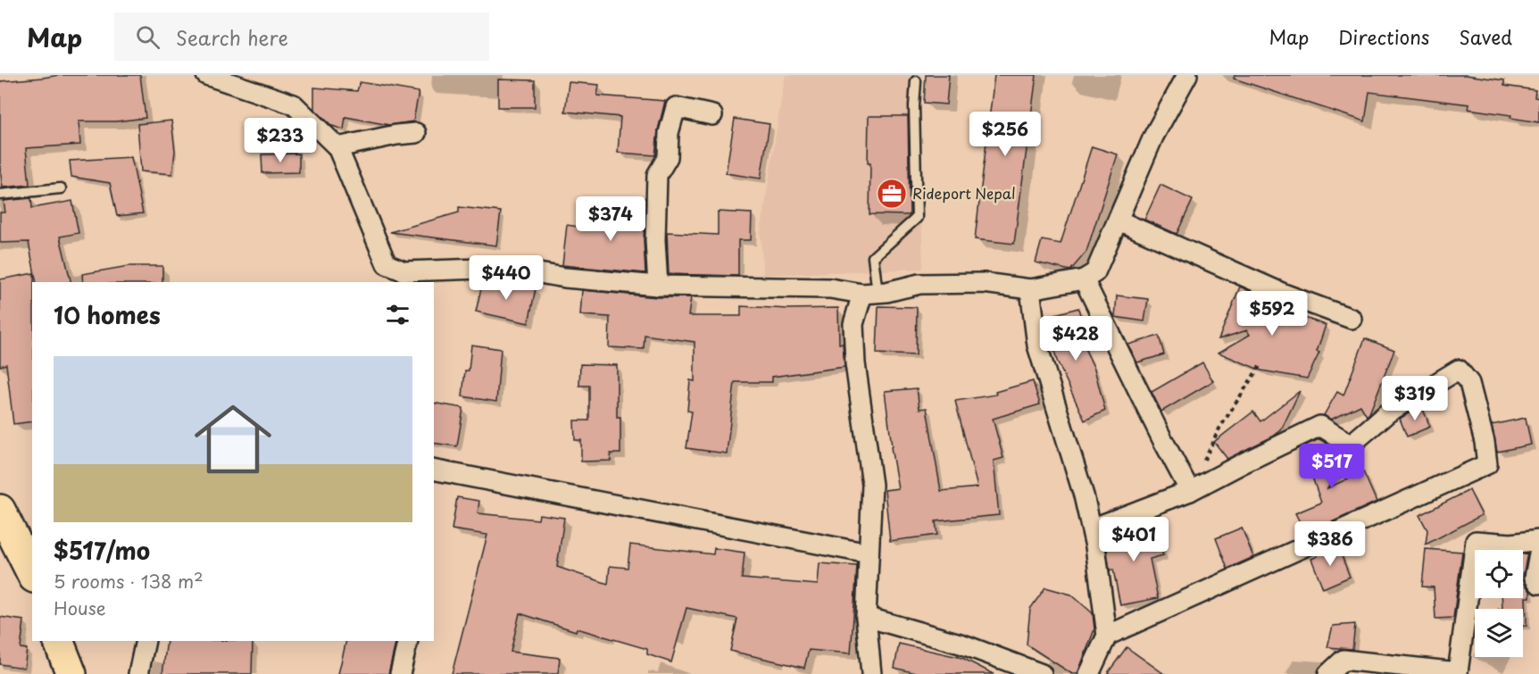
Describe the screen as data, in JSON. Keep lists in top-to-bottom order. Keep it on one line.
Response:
{"places":{"office":["Rideport Nepal"]},"page":{"header":"Map","search":"Search here","nav":["Map","Directions","Saved"],"price":["$256","$233","$374","$440","$592","$428","$319","$517","$401","$386"],"heading":"10 homes","list":[{"name":"$517/mo","note":"5 rooms · 138 m² · House"}]}}
